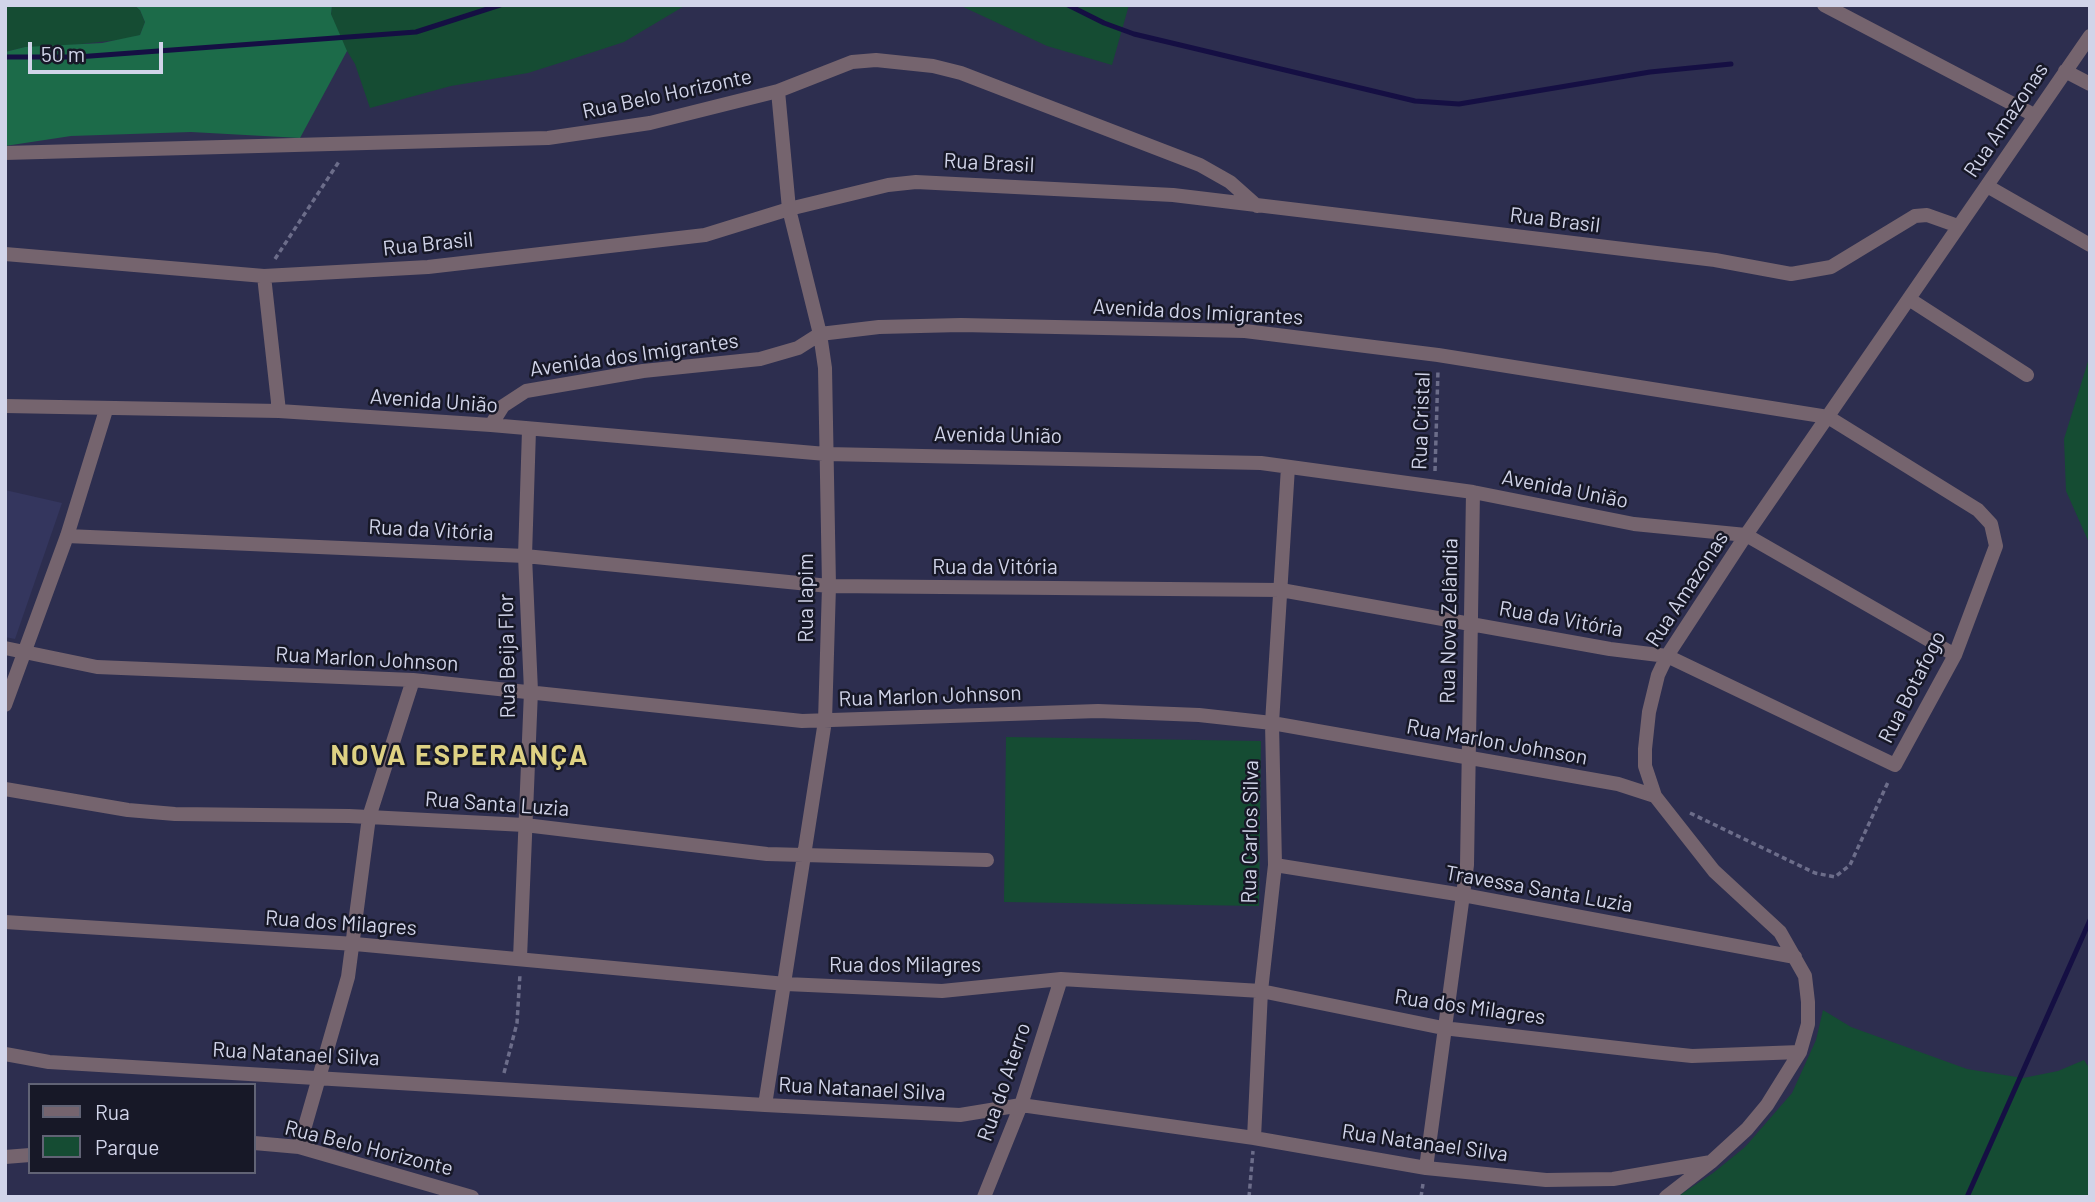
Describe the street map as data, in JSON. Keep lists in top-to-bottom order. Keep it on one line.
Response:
{"streets":{"street":["Rua Belo Horizonte","Rua Amazonas","Rua Brasil","Avenida dos Imigrantes","Avenida União","Rua da Vitória","Rua Iapim","Rua Nova Zelândia","Rua Beija Flor","Rua Marlon Johnson","Rua Botafogo","Rua Santa Luzia","Rua Carlos Silva","Travessa Santa Luzia","Rua dos Milagres","Rua Natanael Silva","Rua do Aterro"],"path":["Rua Cristal"]},"crossings":[["Rua Belo Horizonte","Rua Brasil"],["Rua Belo Horizonte","Rua Iapim"],["Rua Amazonas","Rua Brasil"],["Rua Amazonas","Avenida dos Imigrantes"],["Rua Amazonas","Avenida União"],["Rua Amazonas","Rua da Vitória"],["Rua Amazonas","Rua Marlon Johnson"],["Rua Amazonas","Travessa Santa Luzia"],["Rua Amazonas","Rua dos Milagres"],["Rua Amazonas","Rua Natanael Silva"],["Rua Brasil","Rua Iapim"],["Avenida dos Imigrantes","Avenida União"],["Avenida dos Imigrantes","Rua Cristal"],["Avenida dos Imigrantes","Rua Iapim"],["Avenida dos Imigrantes","Rua Botafogo"],["Avenida União","Rua Cristal"],["Avenida União","Rua Iapim"],["Avenida União","Rua Nova Zelândia"],["Avenida União","Rua Beija Flor"],["Avenida União","Rua Botafogo"],["Avenida União","Rua Carlos Silva"],["Rua da Vitória","Rua Iapim"],["Rua da Vitória","Rua Nova Zelândia"],["Rua da Vitória","Rua Beija Flor"],["Rua da Vitória","Rua Botafogo"],["Rua da Vitória","Rua Carlos Silva"],["Rua Iapim","Rua Marlon Johnson"],["Rua Iapim","Rua Santa Luzia"],["Rua Iapim","Rua dos Milagres"],["Rua Iapim","Rua Natanael Silva"],["Rua Nova Zelândia","Rua Marlon Johnson"],["Rua Nova Zelândia","Travessa Santa Luzia"],["Rua Nova Zelândia","Rua dos Milagres"],["Rua Nova Zelândia","Rua Natanael Silva"],["Rua Beija Flor","Rua Marlon Johnson"],["Rua Beija Flor","Rua Santa Luzia"],["Rua Beija Flor","Rua dos Milagres"],["Rua Marlon Johnson","Rua Carlos Silva"],["Rua Carlos Silva","Travessa Santa Luzia"],["Rua Carlos Silva","Rua dos Milagres"],["Rua Carlos Silva","Rua Natanael Silva"],["Rua dos Milagres","Rua do Aterro"],["Rua Natanael Silva","Rua do Aterro"]],"districts":["NOVA ESPERANÇA"],"legend":["Rua","Parque"],"scale_bar":"50 m"}
